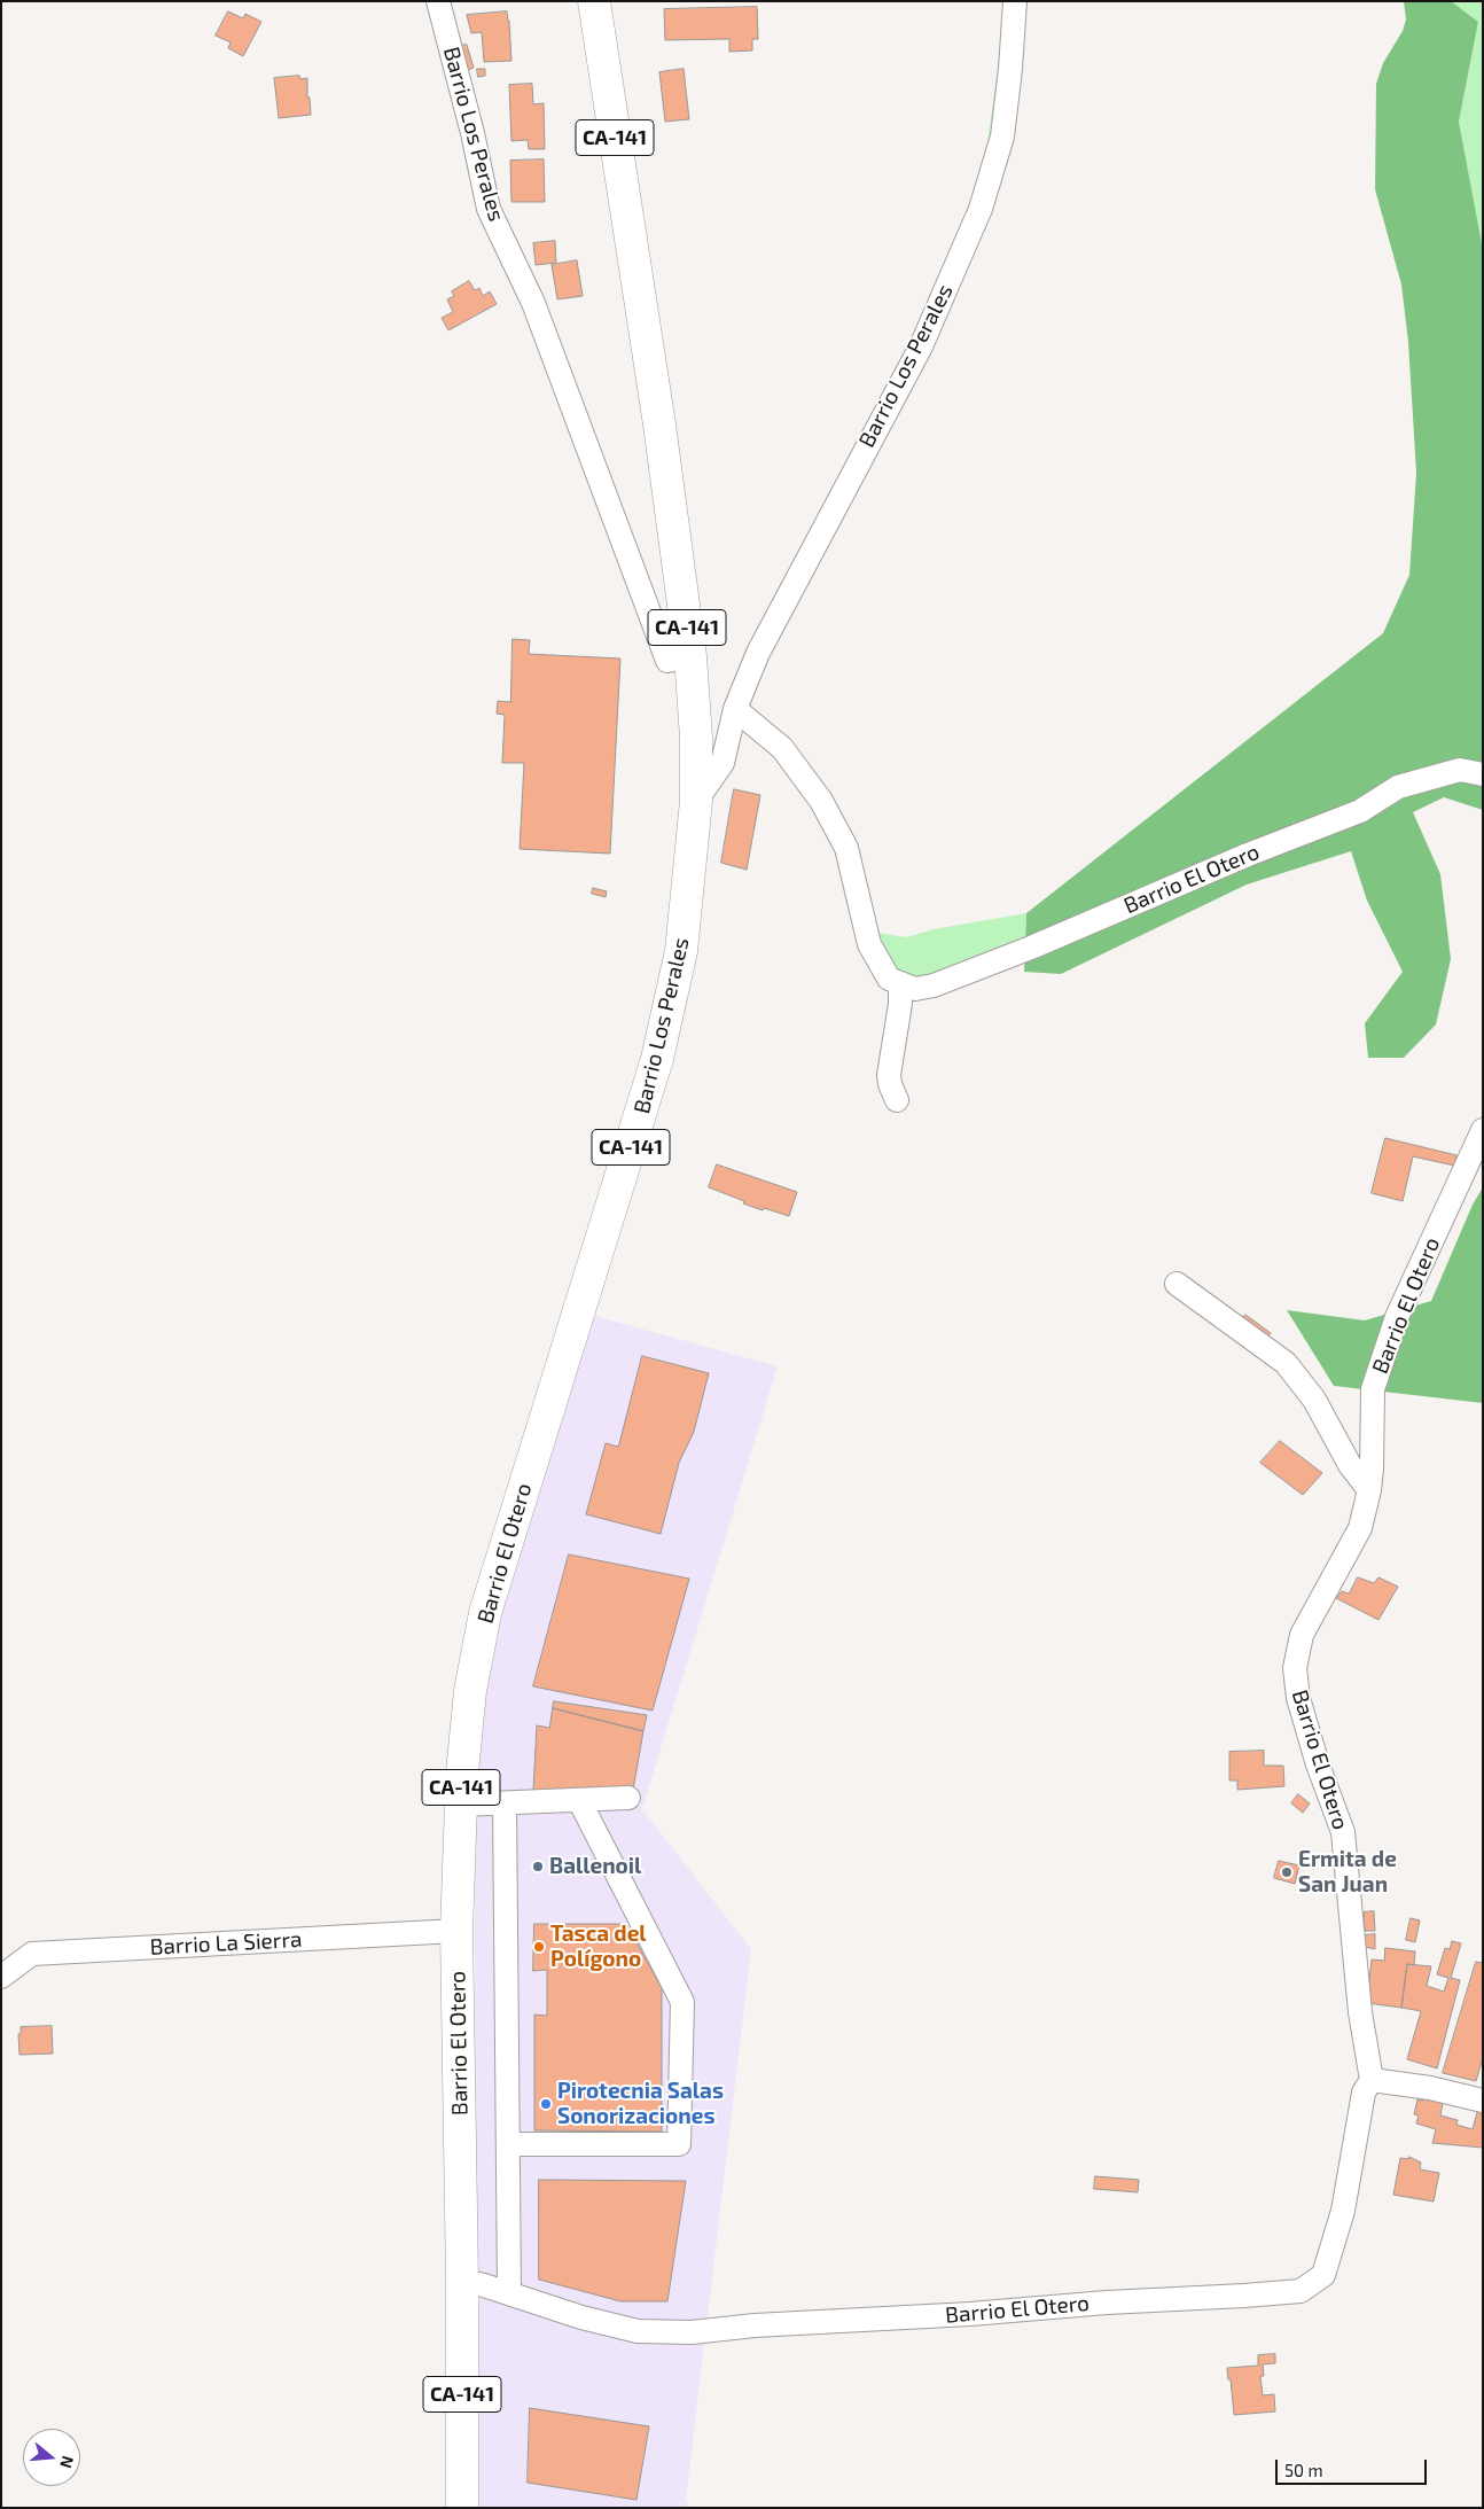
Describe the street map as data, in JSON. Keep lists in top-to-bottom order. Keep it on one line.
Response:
{"streets":{"main road":["Barrio Los Perales","CA-141","Barrio El Otero"],"street":["Barrio La Sierra"]},"crossings":[["Barrio Los Perales","Barrio El Otero"],["Barrio El Otero","Barrio La Sierra"]],"places":["Ballenoil","Ermita de San Juan","Tasca del Polígono","Pirotecnia Salas Sonorizaciones"],"scale_bar":"50 m","north":"right"}
